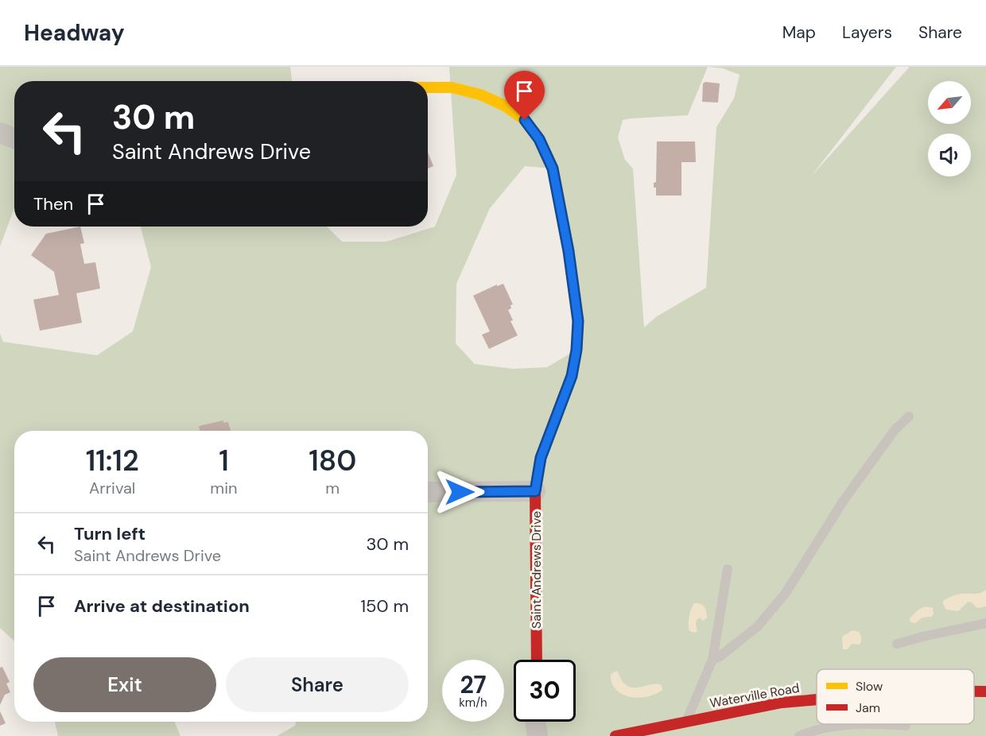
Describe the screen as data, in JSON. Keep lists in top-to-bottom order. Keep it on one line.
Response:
{"streets":{"main road":["Saint Andrews Drive","Waterville Road"]},"legend":["Slow","Jam"],"north":"bottom left","page":{"header":"Headway","nav":["Map","Layers","Share"],"turn":["30 m","Saint Andrews Drive"],"then":"Then","eta":["11:12","Arrival","1","min","180","m"],"list":[{"name":"Turn left","note":"Saint Andrews Drive","value":"30 m"},{"name":"Arrive at destination","value":"150 m"}],"buttons":["Exit","Share"],"speed":"27 km/h","limit":"30"}}
